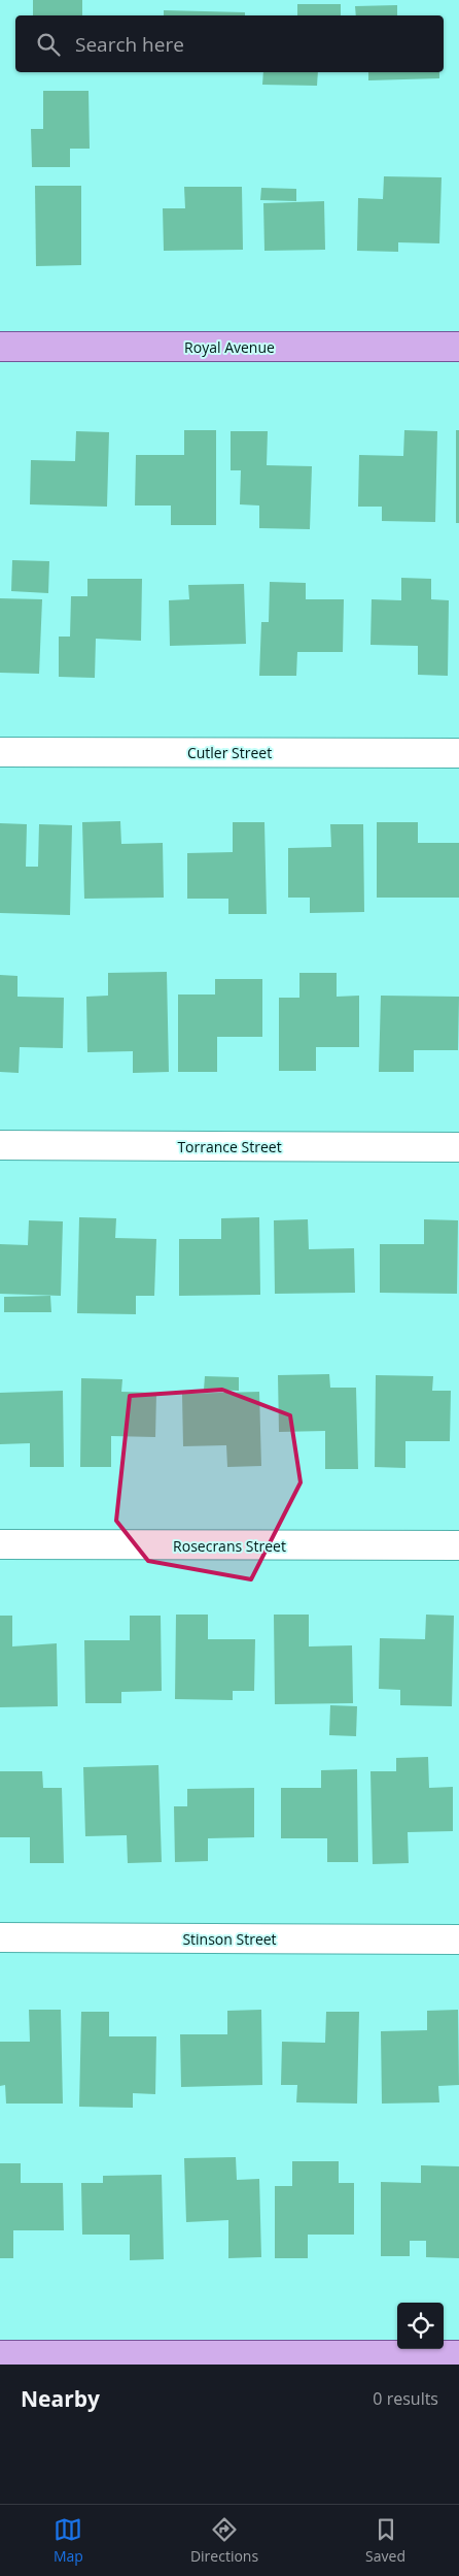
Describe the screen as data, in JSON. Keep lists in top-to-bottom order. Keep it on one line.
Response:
{"streets":{"main road":["Royal Avenue"],"street":["Cutler Street","Torrance Street","Rosecrans Street","Stinson Street"]},"page":{"search":"Search here","heading":["Nearby","0 results"],"nav":["Map","Directions","Saved"]}}
